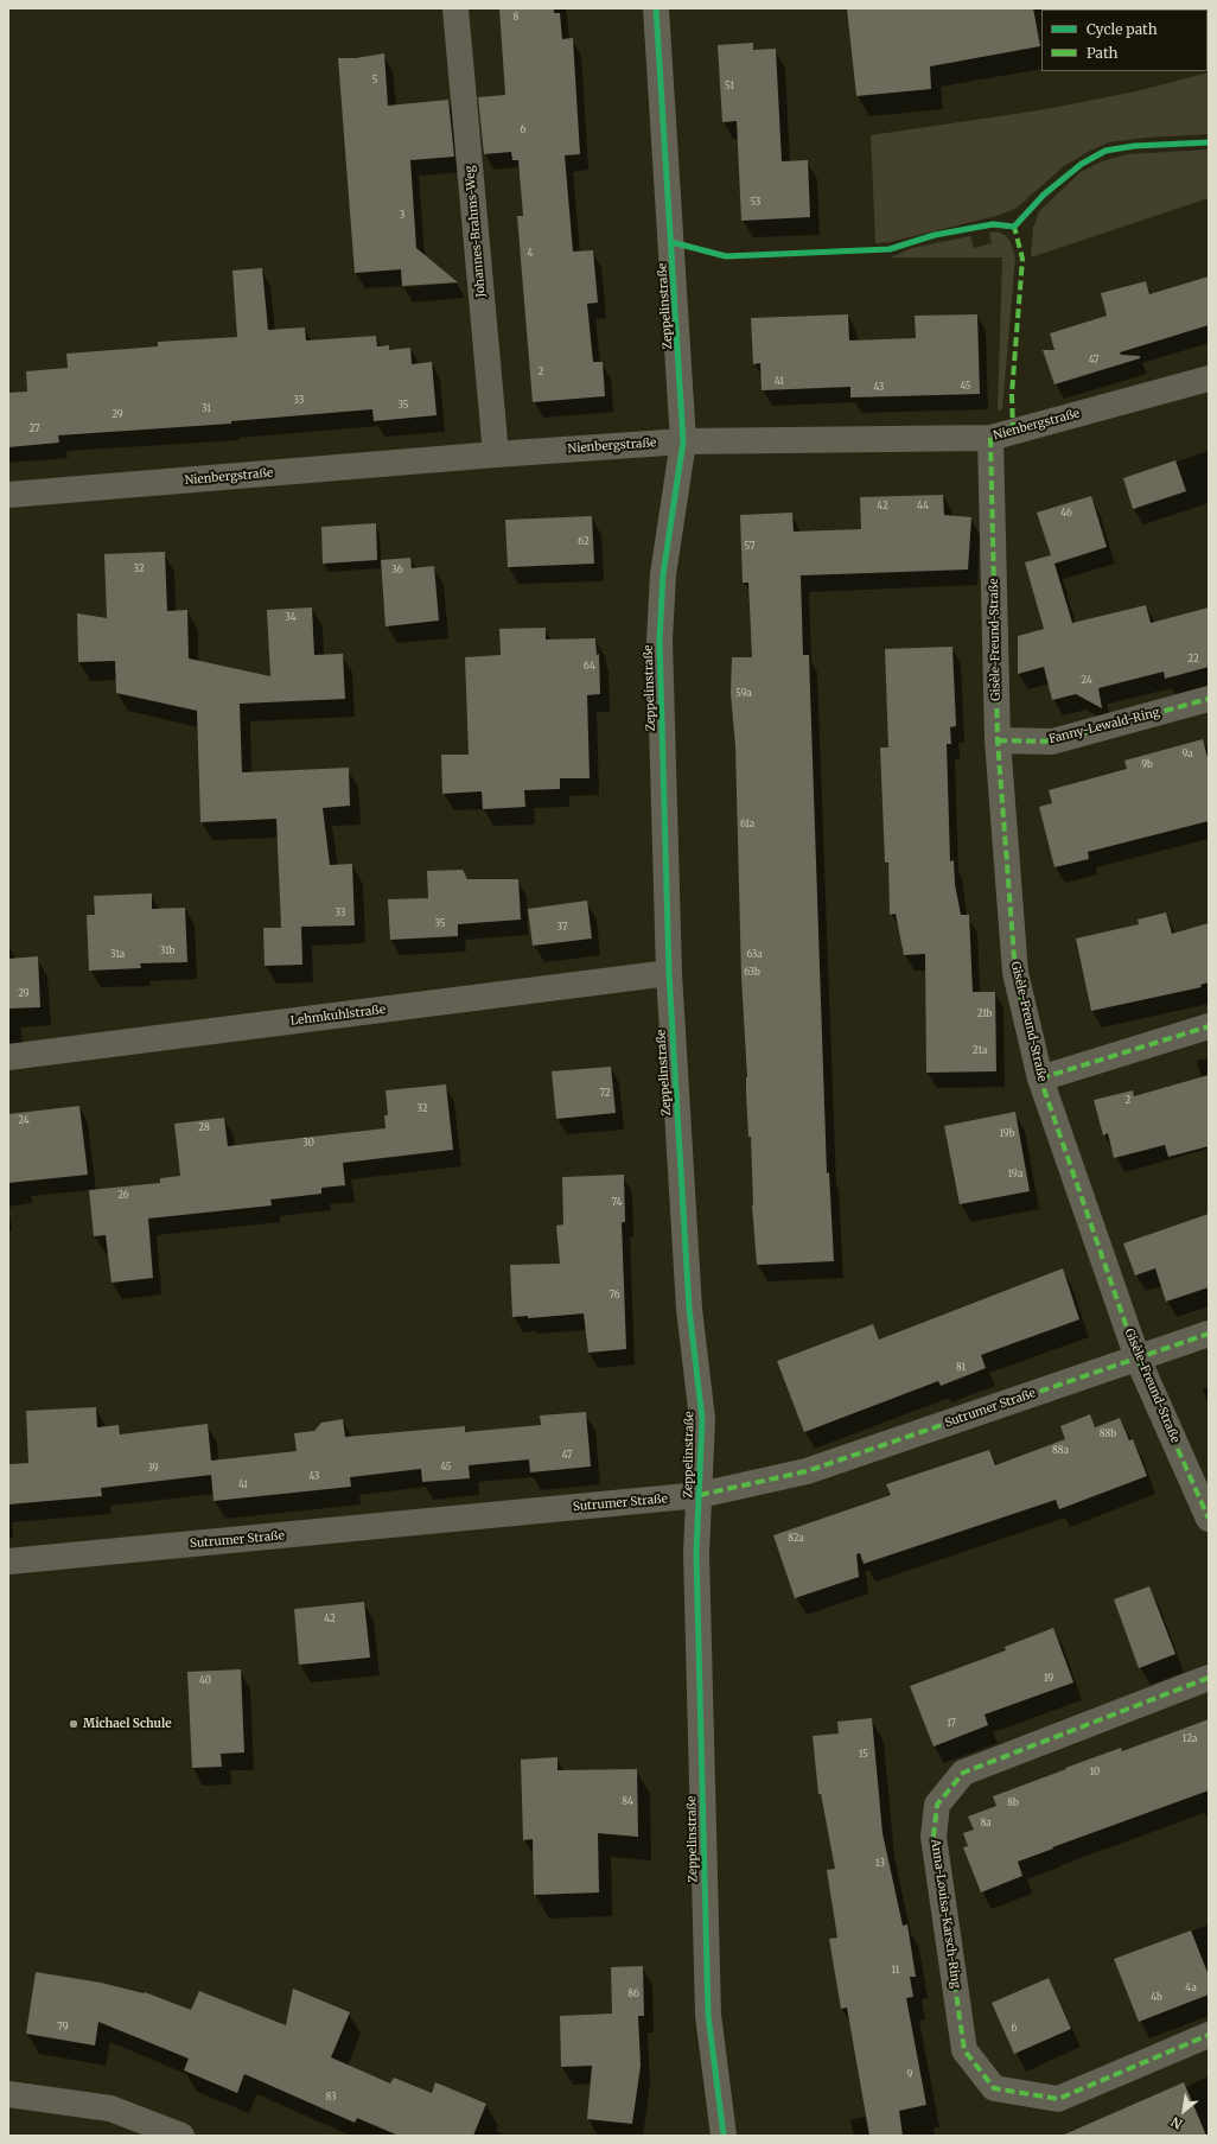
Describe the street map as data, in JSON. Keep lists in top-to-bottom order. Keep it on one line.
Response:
{"streets":{"street":["Johannes-Brahms-Weg","Zeppelinstraße","Nienbergstraße","Gisèle-Freund-Straße","Fanny-Lewald-Ring","Lehmkuhlstraße","Sutrumer Straße","Anna-Louisa-Karsch-Ring"]},"crossings":[["Johannes-Brahms-Weg","Nienbergstraße"],["Zeppelinstraße","Nienbergstraße"],["Zeppelinstraße","Lehmkuhlstraße"],["Zeppelinstraße","Sutrumer Straße"],["Nienbergstraße","Gisèle-Freund-Straße"],["Gisèle-Freund-Straße","Fanny-Lewald-Ring"],["Gisèle-Freund-Straße","Sutrumer Straße"]],"places":["Michael Schule"],"house_numbers":["8","5","51","6","53","3","4","47","2","41","45","43","33","35","31","29","27","42","44","46","62","57","32","36","34","22","64","24","59a","9a","9b","61a","33","35","37","31b","31a","63a","63b","29","21b","21a","72","2","32","24","28","19b","30","19a","26","74","76","81","88b","88a","47","45","39","43","41","82a","42","19","40","17","12a","15","10","84","8b","8a","13","11","4a","86","4b","79","6","9","83"],"legend":["Cycle path","Path"],"north":"bottom left"}
